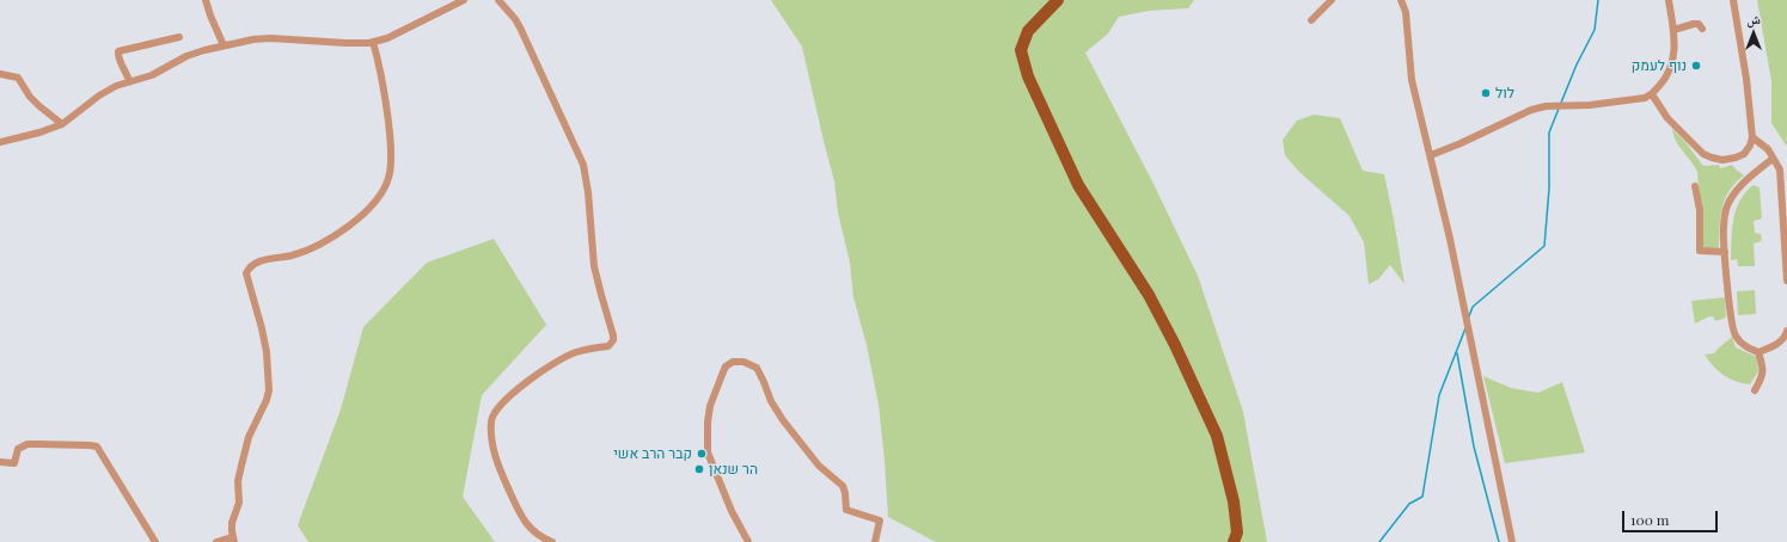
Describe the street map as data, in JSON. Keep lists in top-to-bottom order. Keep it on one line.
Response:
{"places":["נוף לעמק","לול","קבר הרב אשי","הר שנאן"],"scale_bar":"100 m","north":"top"}
